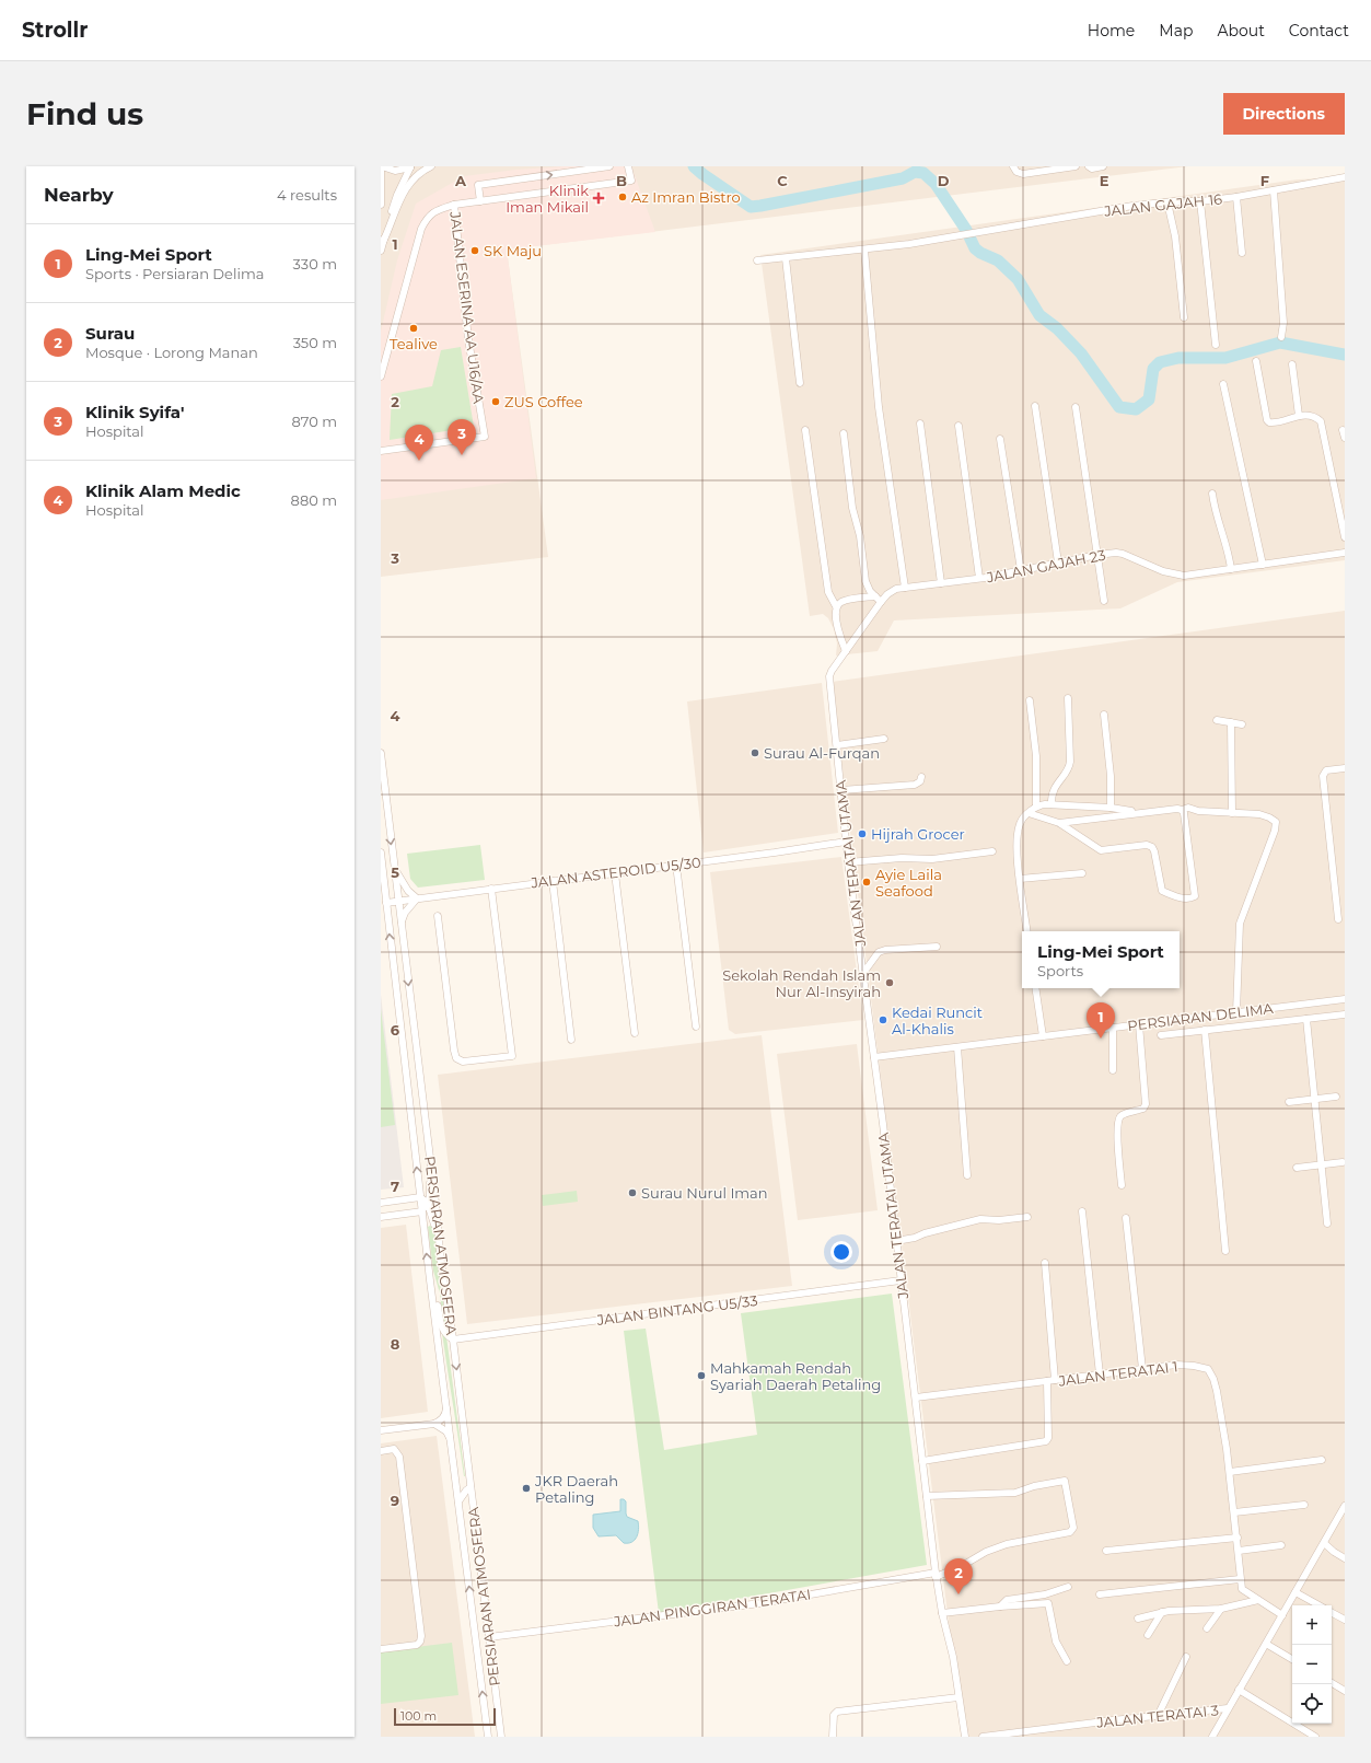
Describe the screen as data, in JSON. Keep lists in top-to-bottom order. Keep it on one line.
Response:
{"streets":{"street":["JALAN GAJAH 16","JALAN ESERINA AA U16/AA","JALAN GAJAH 23","JALAN TERATAI UTAMA","JALAN ASTEROID U5/30","PERSIARAN DELIMA","PERSIARAN ATMOSFERA","JALAN BINTANG U5/33","JALAN TERATAI 1","JALAN PINGGIRAN TERATAI","JALAN TERATAI 3"]},"crossings":[["JALAN GAJAH 23","JALAN TERATAI UTAMA"],["JALAN TERATAI UTAMA","JALAN ASTEROID U5/30"],["JALAN TERATAI UTAMA","PERSIARAN DELIMA"],["JALAN TERATAI UTAMA","JALAN BINTANG U5/33"],["JALAN TERATAI UTAMA","JALAN TERATAI 1"],["JALAN TERATAI UTAMA","JALAN PINGGIRAN TERATAI"],["JALAN ASTEROID U5/30","PERSIARAN ATMOSFERA"],["PERSIARAN ATMOSFERA","JALAN BINTANG U5/33"],["PERSIARAN ATMOSFERA","JALAN PINGGIRAN TERATAI"]],"places":{"other":["Az Imran Bistro","SK Maju","Tealive","ZUS Coffee","Surau Al-Furqan","Hijrah Grocer","Ayie Laila Seafood","Sekolah Rendah Islam Nur Al-Insyirah","Kedai Runcit Al-Khalis","Surau Nurul Iman","Mahkamah Rendah Syariah Daerah Petaling","JKR Daerah Petaling"],"health":["Klinik Iman Mikail"]},"scale_bar":"100 m","page":{"header":"Strollr","nav":["Home","Map","About","Contact"],"buttons":"Directions","title":"Find us","heading":["Nearby","4 results"],"list":[{"mark":"1","name":"Ling-Mei Sport","note":"Sports · Persiaran Delima","value":"330 m"},{"mark":"2","name":"Surau","note":"Mosque · Lorong Manan","value":"350 m"},{"mark":"3","name":"Klinik Syifa'","note":"Hospital","value":"870 m"},{"mark":"4","name":"Klinik Alam Medic","note":"Hospital","value":"880 m"}],"pins":["3","4","1","2"],"popup":["Ling-Mei Sport","Sports"],"map_buttons":["+","−"],"scale":"100 m"},"grid":{"columns":["A","B","C","D","E","F"],"rows":["1","2","3","4","5","6","7","8","9"]}}
